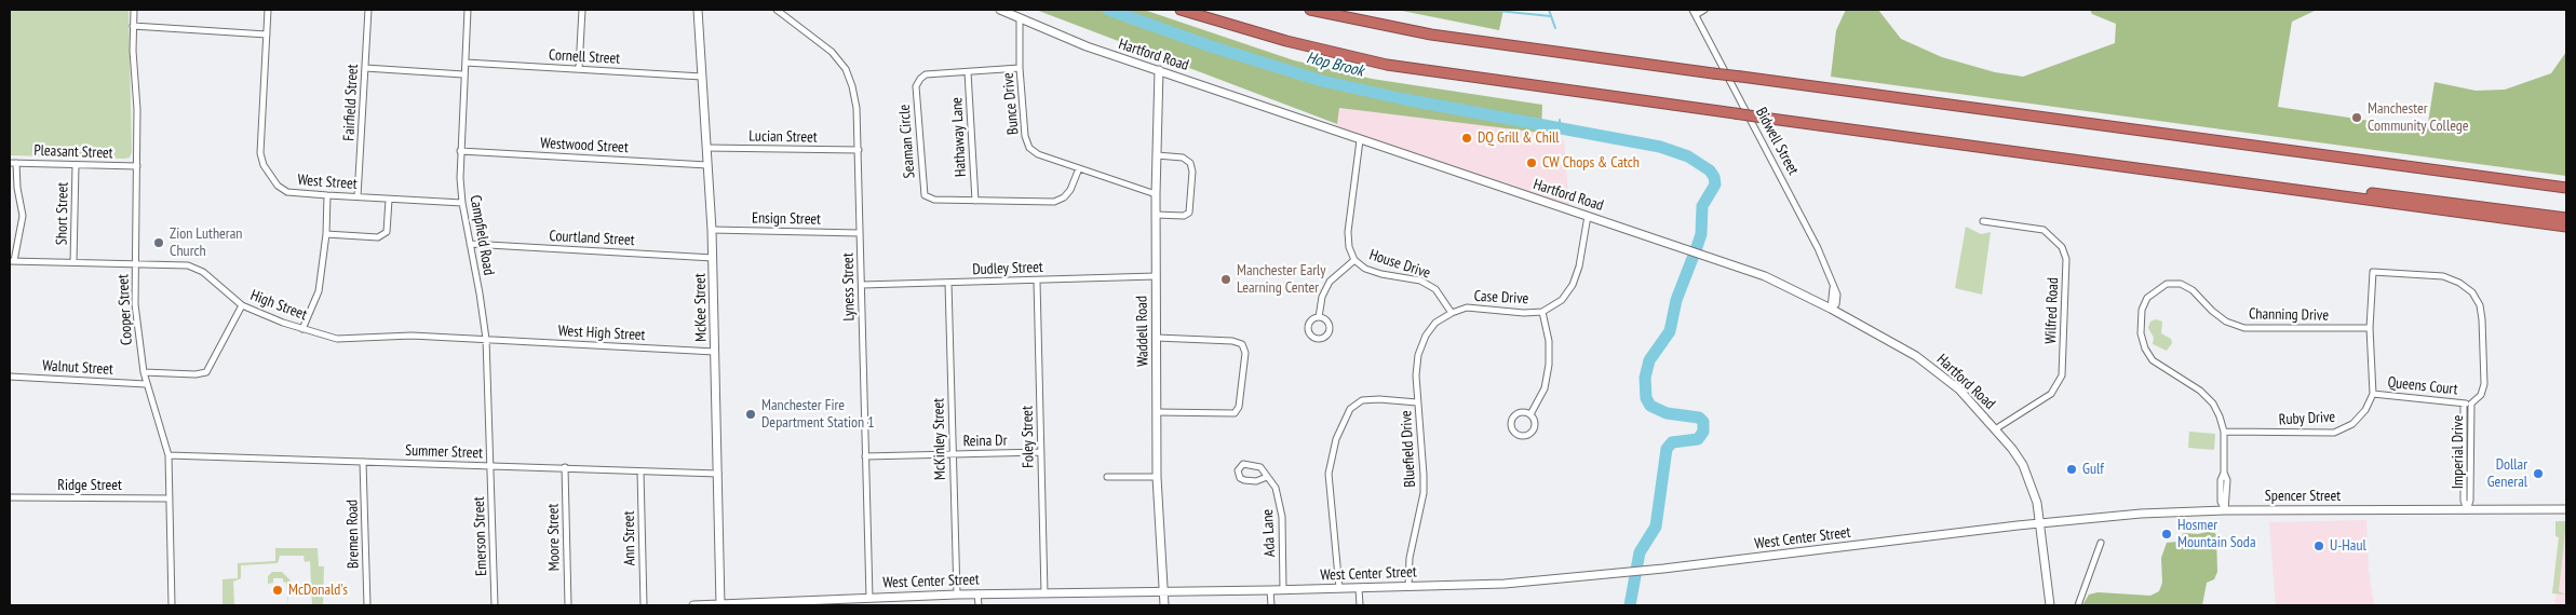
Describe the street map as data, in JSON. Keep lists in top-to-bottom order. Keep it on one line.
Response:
{"streets":{"main road":["Hartford Road","McKee Street","Waddell Road","Spencer Street","West Center Street"],"street":["Cornell Street","Fairfield Street","Bunce Drive","Lucian Street","Hathaway Lane","Seaman Circle","Bidwell Street","Westwood Street","Pleasant Street","West Street","Short Street","Ensign Street","Campfield Road","Courtland Street","House Drive","Dudley Street","Lyness Street","Case Drive","High Street","Cooper Street","Wilfred Road","Channing Drive","West High Street","Walnut Street","Queens Court","Ruby Drive","Foley Street","McKinley Street","Reina Dr","Bluefield Drive","Summer Street","Imperial Drive","Ridge Street","Ada Lane","Bremen Road","Emerson Street","Moore Street","Ann Street"]},"crossings":[["Hartford Road","Bunce Drive"],["Hartford Road","Bidwell Street"],["Hartford Road","House Drive"],["Hartford Road","Case Drive"],["Hartford Road","Wilfred Road"],["Hartford Road","Waddell Road"],["Hartford Road","Spencer Street"],["Hartford Road","West Center Street"],["Cornell Street","Campfield Road"],["Cornell Street","McKee Street"],["Fairfield Street","West Street"],["Bunce Drive","Seaman Circle"],["Bunce Drive","Waddell Road"],["Lucian Street","Lyness Street"],["Lucian Street","McKee Street"],["Hathaway Lane","Seaman Circle"],["Westwood Street","Campfield Road"],["Westwood Street","McKee Street"],["Pleasant Street","Short Street"],["Pleasant Street","Cooper Street"],["West Street","Campfield Road"],["Short Street","High Street"],["Ensign Street","Lyness Street"],["Ensign Street","McKee Street"],["Campfield Road","Courtland Street"],["Campfield Road","High Street"],["Campfield Road","West High Street"],["Campfield Road","Summer Street"],["Campfield Road","Emerson Street"],["Courtland Street","McKee Street"],["House Drive","Case Drive"],["Dudley Street","Lyness Street"],["Dudley Street","Waddell Road"],["Dudley Street","Foley Street"],["Dudley Street","McKinley Street"],["Lyness Street","Reina Dr"],["Lyness Street","West Center Street"],["Case Drive","Bluefield Drive"],["High Street","Cooper Street"],["High Street","West High Street"],["McKee Street","West High Street"],["McKee Street","Summer Street"],["McKee Street","West Center Street"],["Cooper Street","Walnut Street"],["Cooper Street","Summer Street"],["Cooper Street","Ridge Street"],["Channing Drive","Ruby Drive"],["Channing Drive","Imperial Drive"],["Channing Drive","Spencer Street"],["Waddell Road","West Center Street"],["Queens Court","Ruby Drive"],["Queens Court","Imperial Drive"],["Foley Street","Reina Dr"],["Foley Street","West Center Street"],["McKinley Street","Reina Dr"],["McKinley Street","West Center Street"],["Bluefield Drive","West Center Street"],["Summer Street","Bremen Road"],["Summer Street","Emerson Street"],["Summer Street","Moore Street"],["Summer Street","Ann Street"],["Imperial Drive","Spencer Street"],["Spencer Street","West Center Street"],["Ada Lane","West Center Street"]],"water":["Hop Brook"],"places":["Manchester Community College","DQ Grill & Chill","CW Chops & Catch","Zion Lutheran Church","Manchester Early Learning Center","Manchester Fire Department Station 1","Gulf","Dollar General","Hosmer Mountain Soda","U-Haul","McDonald's"]}
